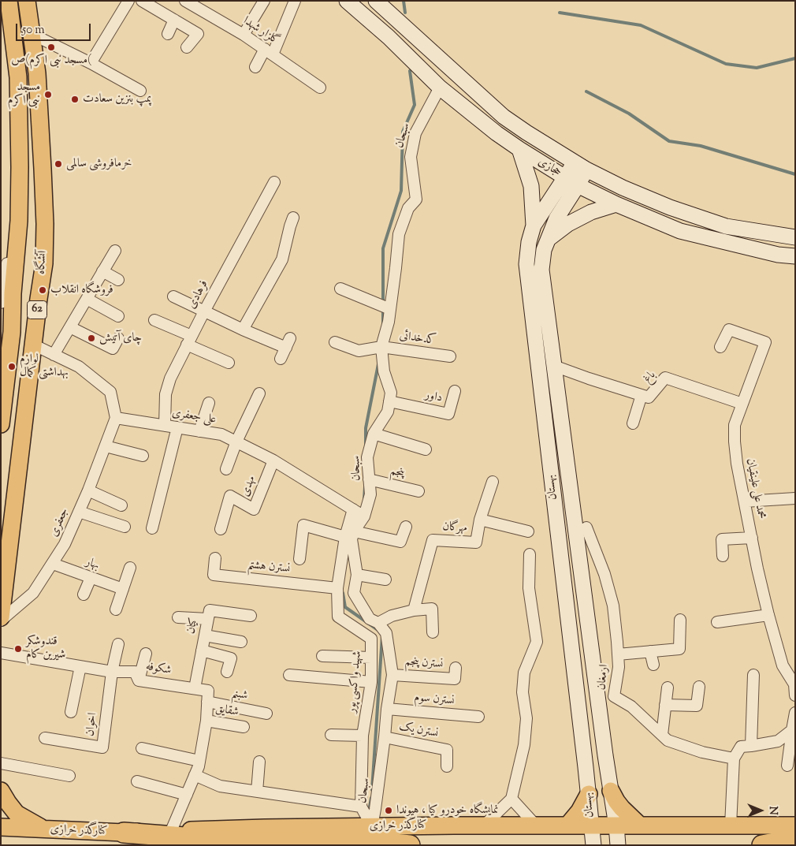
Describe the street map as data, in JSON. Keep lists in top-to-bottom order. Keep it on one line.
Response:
{"streets":{"main road":["حجازی","آتشگاه","62","بهستان","کنارگذر خرازی"],"street":["گلزار شهدا","سبحان","فرهادی","کدخدائی","باغ","داور","علی جعفری","پنجم","مهدی","محمد علی علینقیان","جعفری","مهرگان","بهار","نسترن هشتم","کیان","نسترن پنجم","شکوفه","ارمغان","شهید واکسی پور","شبنم","نسترن سوم","شقایق","اخوان","نسترن یک"]},"crossings":[["سبحان","حجازی"],["سبحان","کدخدائی"],["سبحان","داور"],["سبحان","علی جعفری"],["سبحان","پنجم"],["سبحان","نسترن پنجم"],["سبحان","شهید واکسی پور"],["سبحان","نسترن سوم"],["سبحان","نسترن یک"],["سبحان","کنارگذر خرازی"],["حجازی","بهستان"],["فرهادی","علی جعفری"],["باغ","بهستان"],["باغ","محمد علی علینقیان"],["علی جعفری","مهدی"],["علی جعفری","جعفری"],["علی جعفری","شهید واکسی پور"],["بهستان","کنارگذر خرازی"],["جعفری","بهار"],["نسترن هشتم","شهید واکسی پور"],["کیان","شکوفه"],["شکوفه","شبنم"],["شکوفه","اخوان"],["شهید واکسی پور","کنارگذر خرازی"]],"places":["مسجد نبی اکرم)ص(","مسجد نبی اکرم","پمپ بنزین سعادت","خرمافروشی سالمی","فروشگاه انقلاب","چای آتیش","لوازم بهداشتی کمال","قندوشکر شیرین کام","نمایشگاه خودرو کیا ، هیوندا"],"scale_bar":"50 m","north":"right"}
